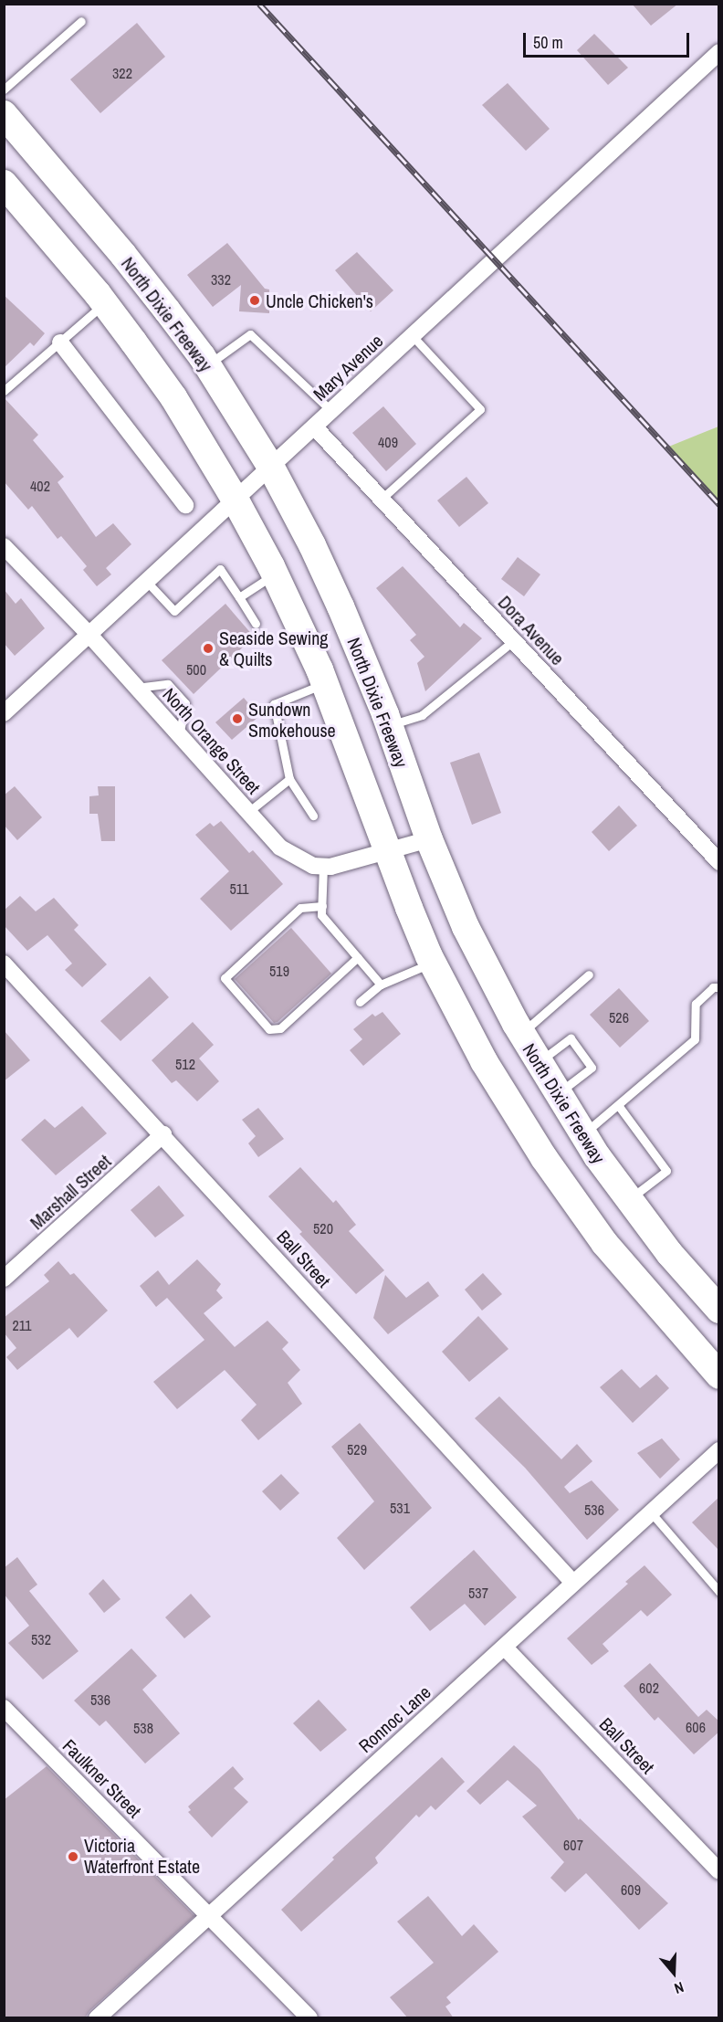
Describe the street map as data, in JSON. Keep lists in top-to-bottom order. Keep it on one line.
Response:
{"streets":{"main road":["North Dixie Freeway"],"street":["Mary Avenue","Dora Avenue","North Orange Street","Marshall Street","Ball Street","Ronnoc Lane","Faulkner Street"]},"crossings":[["North Dixie Freeway","Mary Avenue"],["North Dixie Freeway","North Orange Street"],["Mary Avenue","Dora Avenue"],["Mary Avenue","North Orange Street"],["Marshall Street","Ball Street"],["Ball Street","Ronnoc Lane"],["Ronnoc Lane","Faulkner Street"]],"places":["Uncle Chicken's","Seaside Sewing & Quilts","Sundown Smokehouse","Victoria Waterfront Estate"],"house_numbers":["322","332","409","402","500","511","519","526","512","520","211","529","531","536","537","532","602","536","606","538","607","609"],"scale_bar":"50 m","north":"bottom"}
